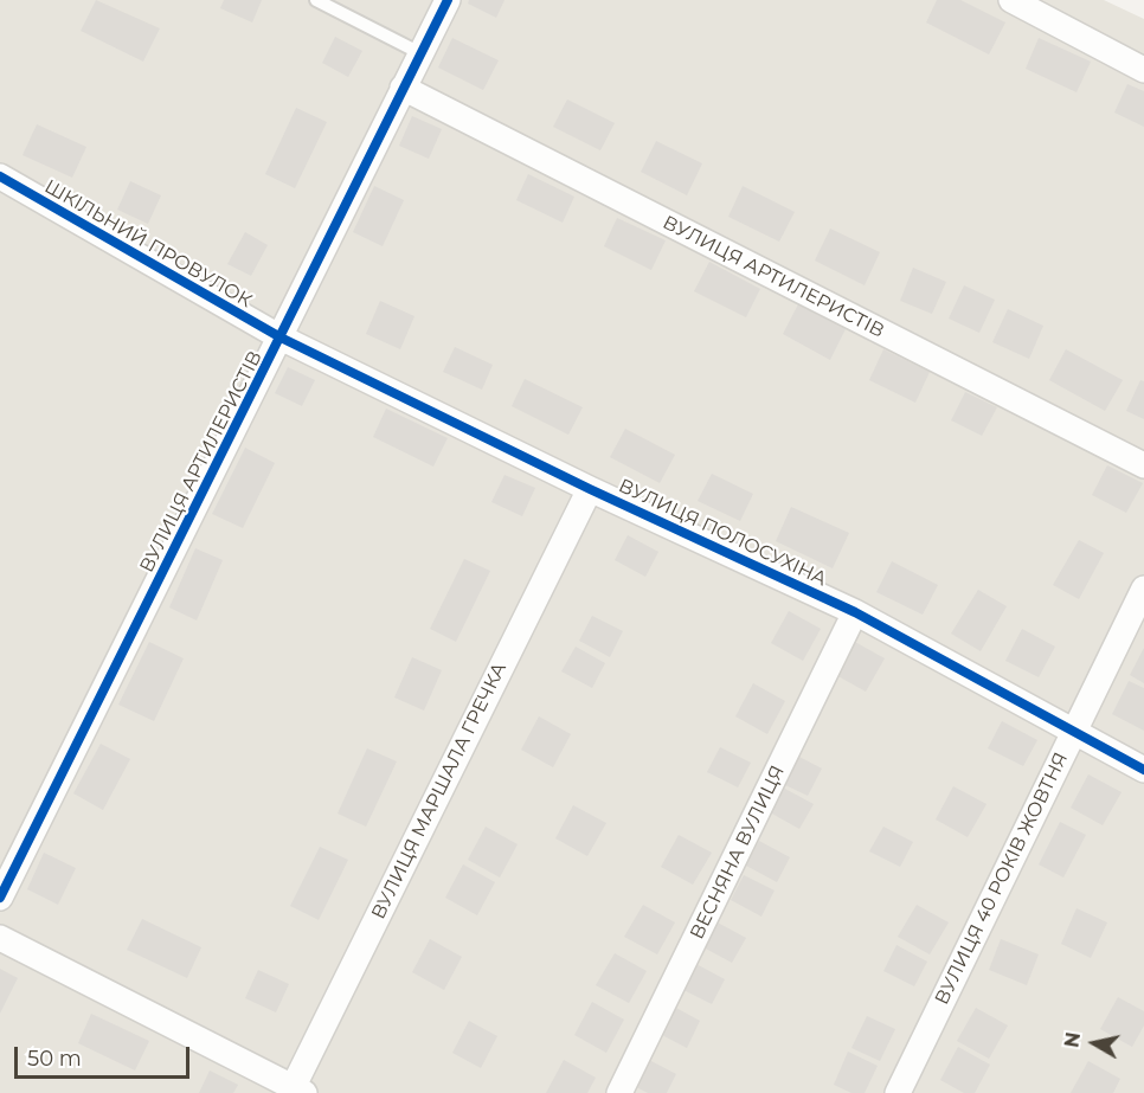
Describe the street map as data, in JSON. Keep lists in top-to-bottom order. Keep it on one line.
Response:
{"streets":{"street":["ШКІЛЬНИЙ ПРОВУЛОК","ВУЛИЦЯ АРТИЛЕРИСТІВ","ВУЛИЦЯ ПОЛОСУХІНА","ВУЛИЦЯ МАРШАЛА ГРЕЧКА","ВЕСНЯНА ВУЛИЦЯ","ВУЛИЦЯ 40 РОКІВ ЖОВТНЯ"]},"crossings":[["ШКІЛЬНИЙ ПРОВУЛОК","ВУЛИЦЯ АРТИЛЕРИСТІВ"],["ШКІЛЬНИЙ ПРОВУЛОК","ВУЛИЦЯ ПОЛОСУХІНА"],["ВУЛИЦЯ АРТИЛЕРИСТІВ","ВУЛИЦЯ ПОЛОСУХІНА"],["ВУЛИЦЯ ПОЛОСУХІНА","ВУЛИЦЯ МАРШАЛА ГРЕЧКА"],["ВУЛИЦЯ ПОЛОСУХІНА","ВЕСНЯНА ВУЛИЦЯ"],["ВУЛИЦЯ ПОЛОСУХІНА","ВУЛИЦЯ 40 РОКІВ ЖОВТНЯ"]],"scale_bar":"50 m","north":"left"}
